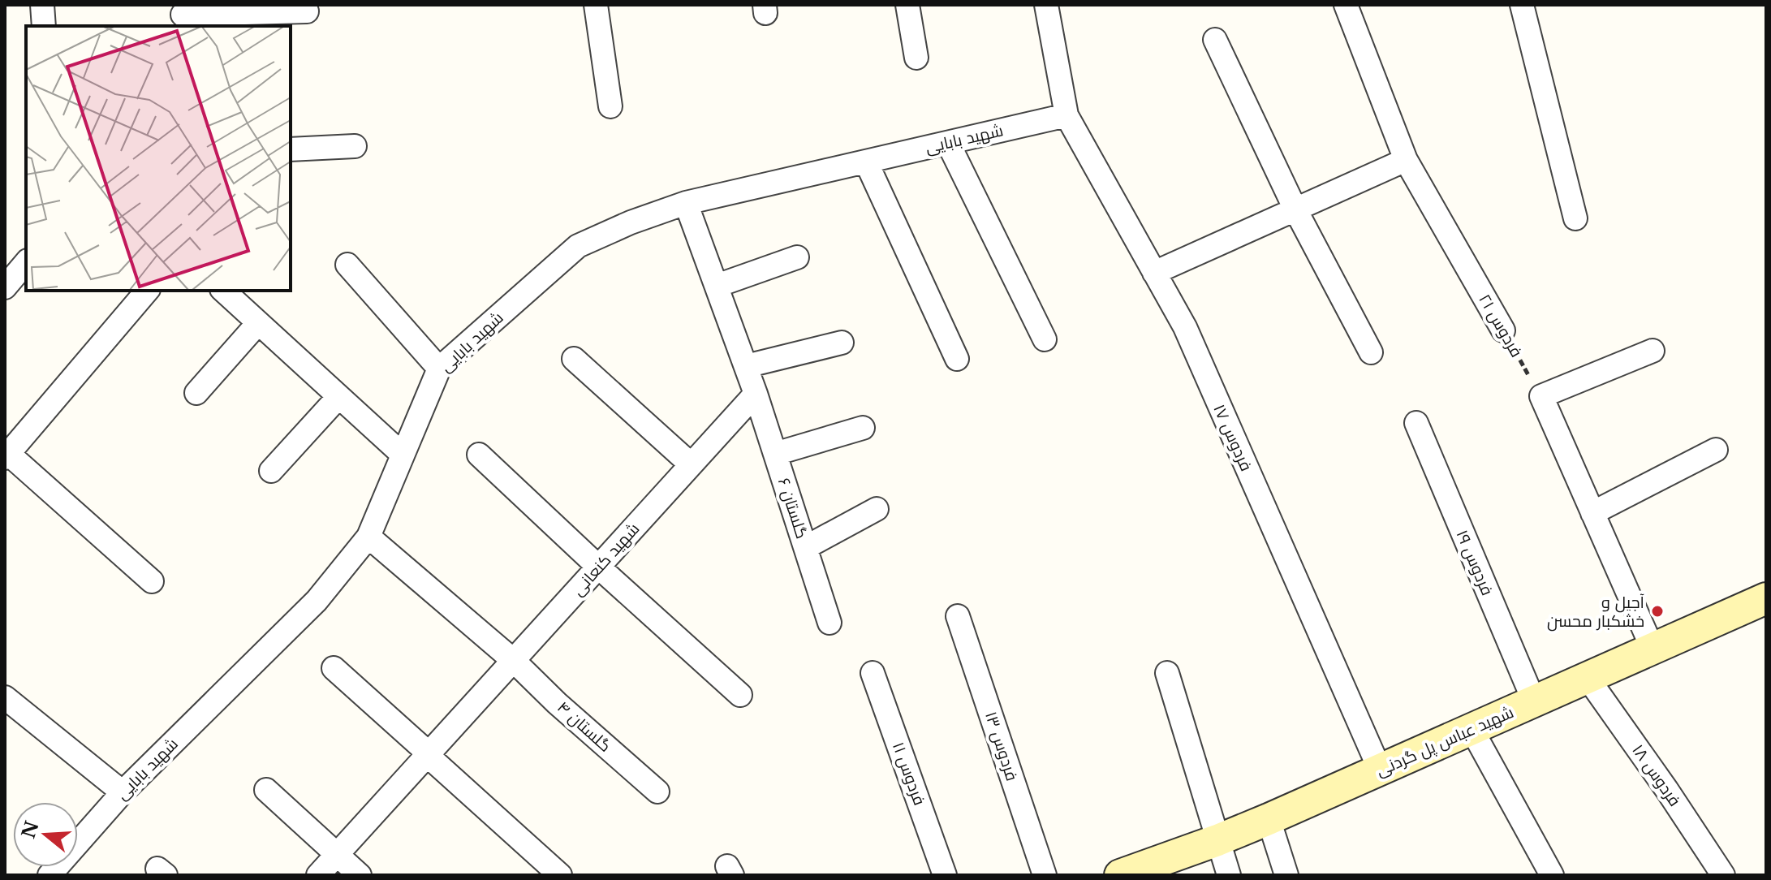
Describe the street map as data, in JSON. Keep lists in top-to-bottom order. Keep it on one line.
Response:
{"streets":{"street":["شهید بابایی","فردوس ۲۱","فردوس ۱۷","گلستان ۶","شهید کنعانی","فردوس ۱۹","گلستان ۴","شهید عباس پل گردنی","فردوس ۱۳","فردوس ۱۱","فردوس ۱۸"]},"crossings":[["شهید بابایی","فردوس ۱۷"],["شهید بابایی","گلستان ۴"],["فردوس ۱۷","شهید عباس پل گردنی"],["گلستان ۶","شهید کنعانی"],["شهید کنعانی","گلستان ۴"],["فردوس ۱۹","شهید عباس پل گردنی"],["شهید عباس پل گردنی","فردوس ۱۸"]],"places":["آجیل و خشکبار محسن"],"north":"left"}
